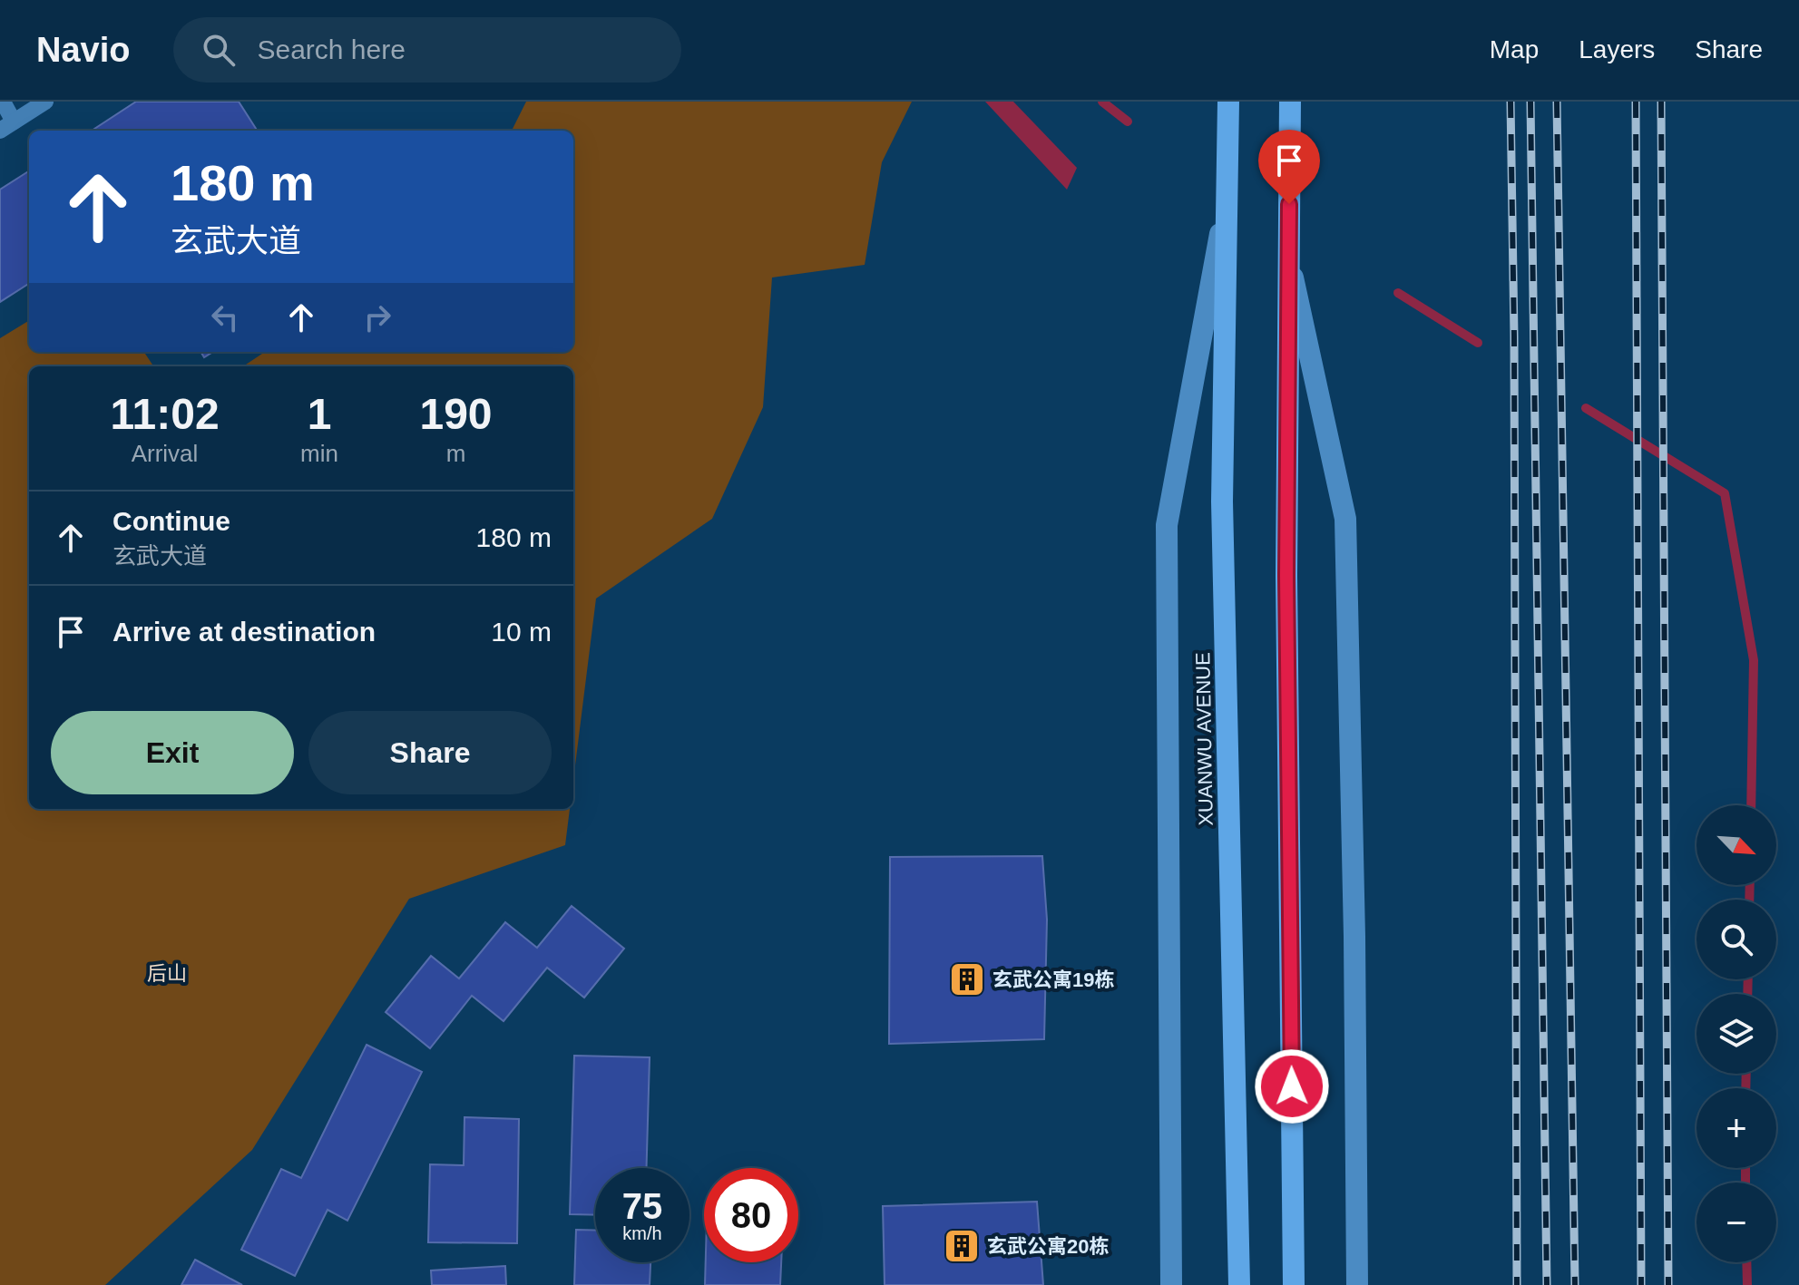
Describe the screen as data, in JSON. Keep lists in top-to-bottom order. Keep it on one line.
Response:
{"streets":{"highway":["XUANWU AVENUE"]},"parks":["后山"],"places":{"building":["玄武公寓19栋","玄武公寓20栋"]},"north":"bottom right","page":{"header":"Navio","search":"Search here","nav":["Map","Layers","Share"],"turn":["180 m","玄武大道"],"eta":["11:02","Arrival","1","min","190","m"],"list":[{"name":"Continue","note":"玄武大道","value":"180 m"},{"name":"Arrive at destination","value":"10 m"}],"buttons":["Exit","Share"],"map_buttons":["+","−"],"speed":"75 km/h","limit":"80"}}
